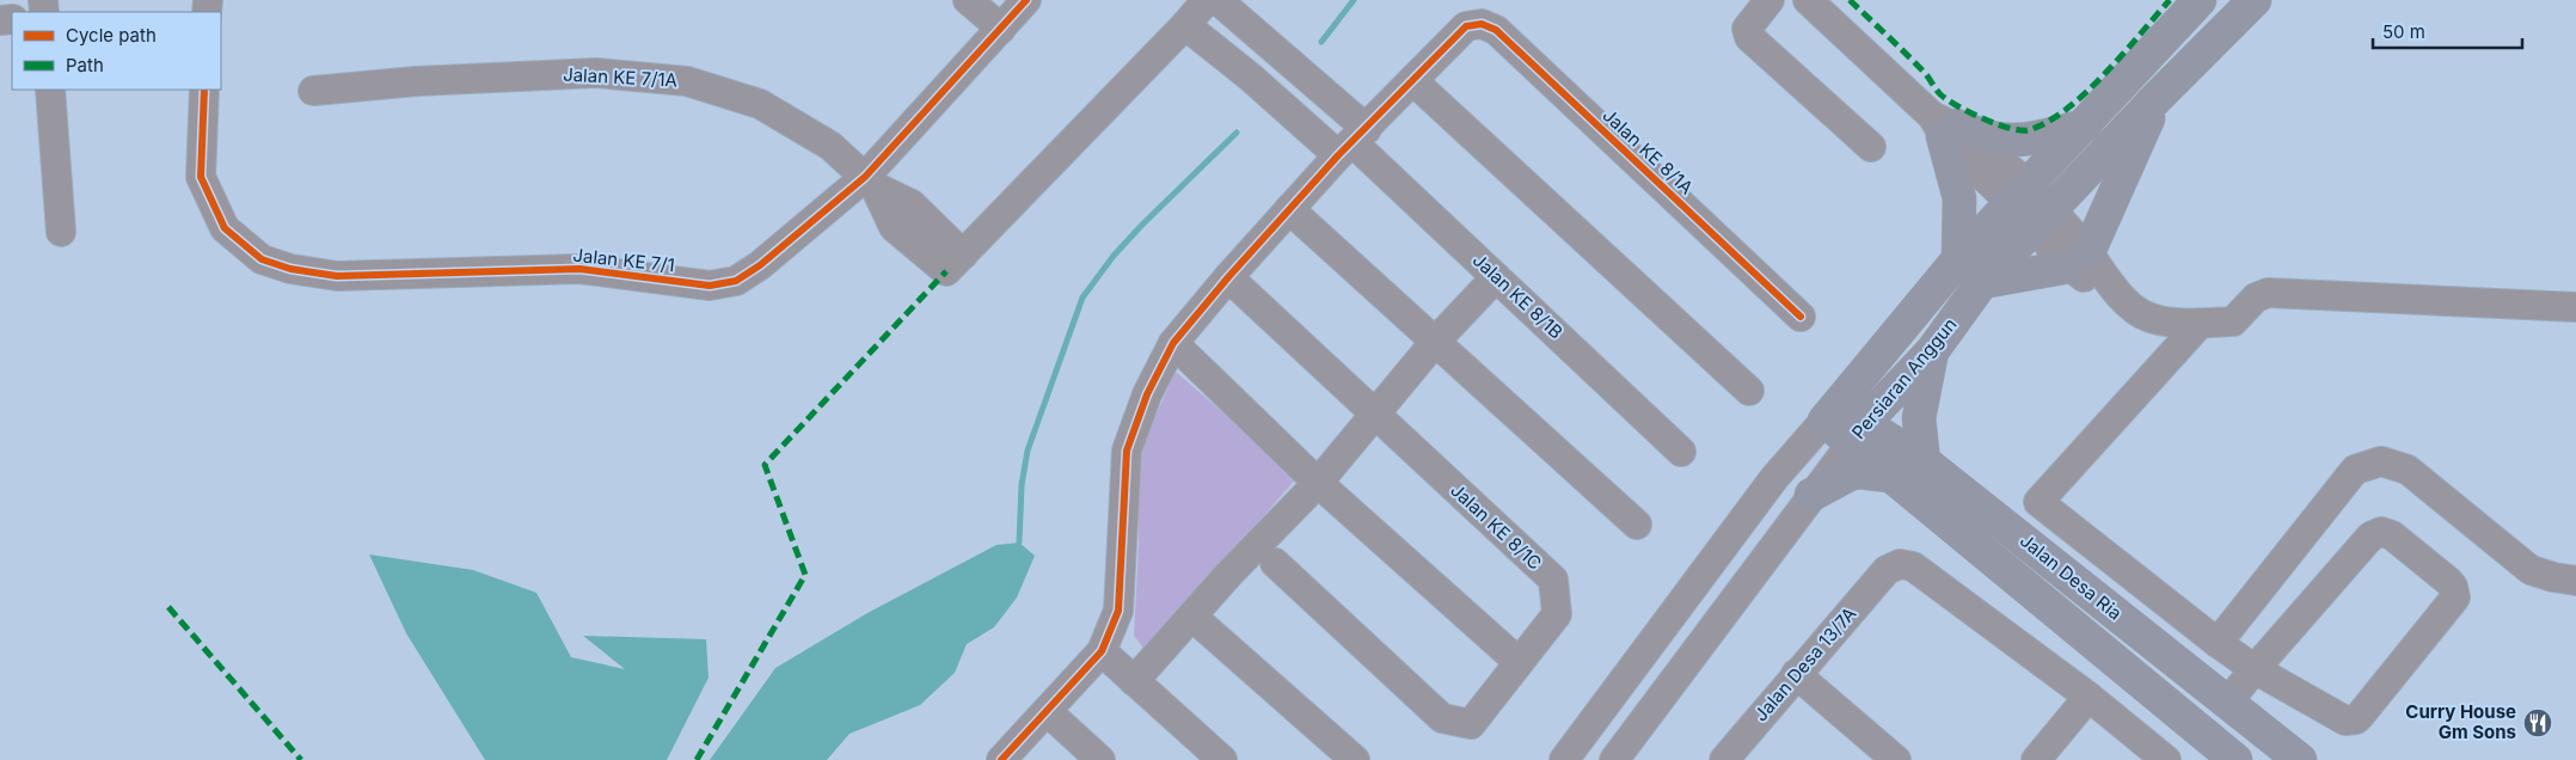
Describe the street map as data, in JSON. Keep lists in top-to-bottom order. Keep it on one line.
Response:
{"streets":{"main road":["Persiaran Anggun","Jalan Desa Ria"],"street":["Jalan KE 7/1A","Jalan KE 8/1A","Jalan KE 7/1","Jalan KE 8/1B","Jalan KE 8/1C","Jalan Desa 13/7A"]},"crossings":[["Jalan KE 7/1A","Jalan KE 7/1"],["Persiaran Anggun","Jalan Desa Ria"]],"places":{"restaurant":["Curry House Gm Sons"]},"legend":["Cycle path","Path"],"scale_bar":"50 m"}
